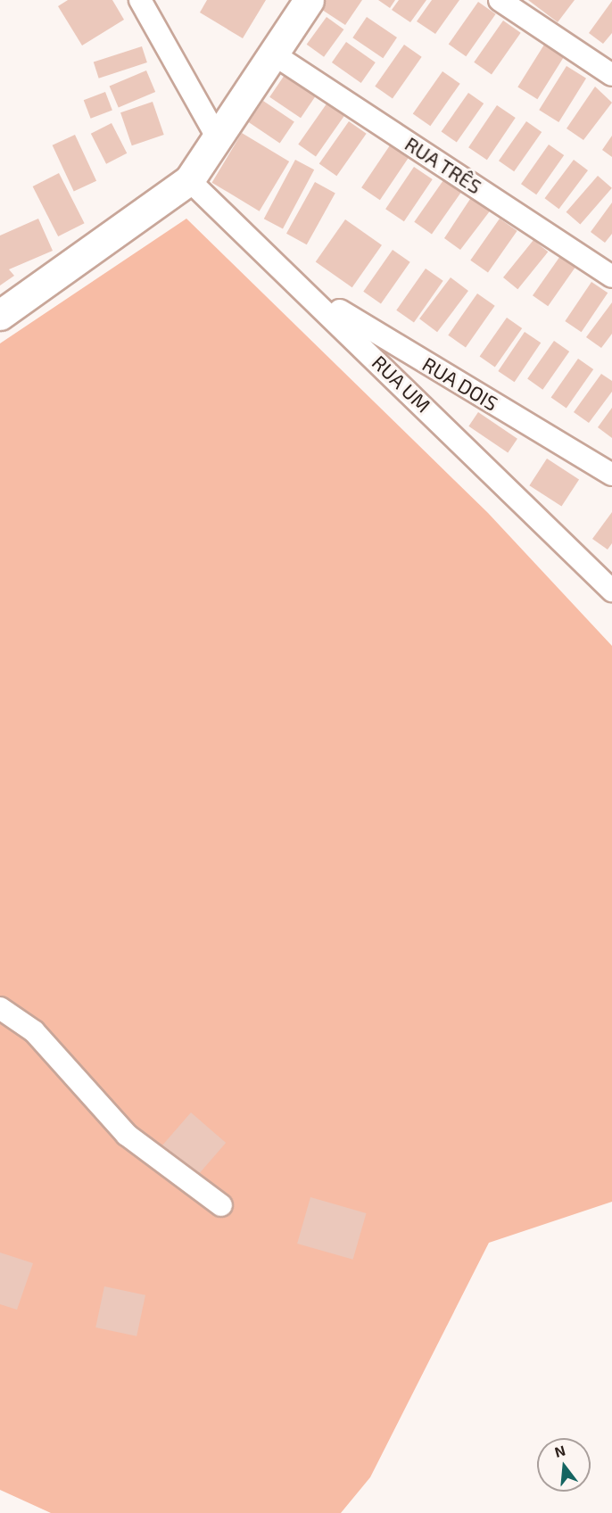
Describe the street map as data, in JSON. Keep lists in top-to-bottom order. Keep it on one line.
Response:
{"streets":{"street":["RUA TRÊS","RUA UM","RUA DOIS"]},"crossings":[["RUA UM","RUA DOIS"]],"north":"top"}
